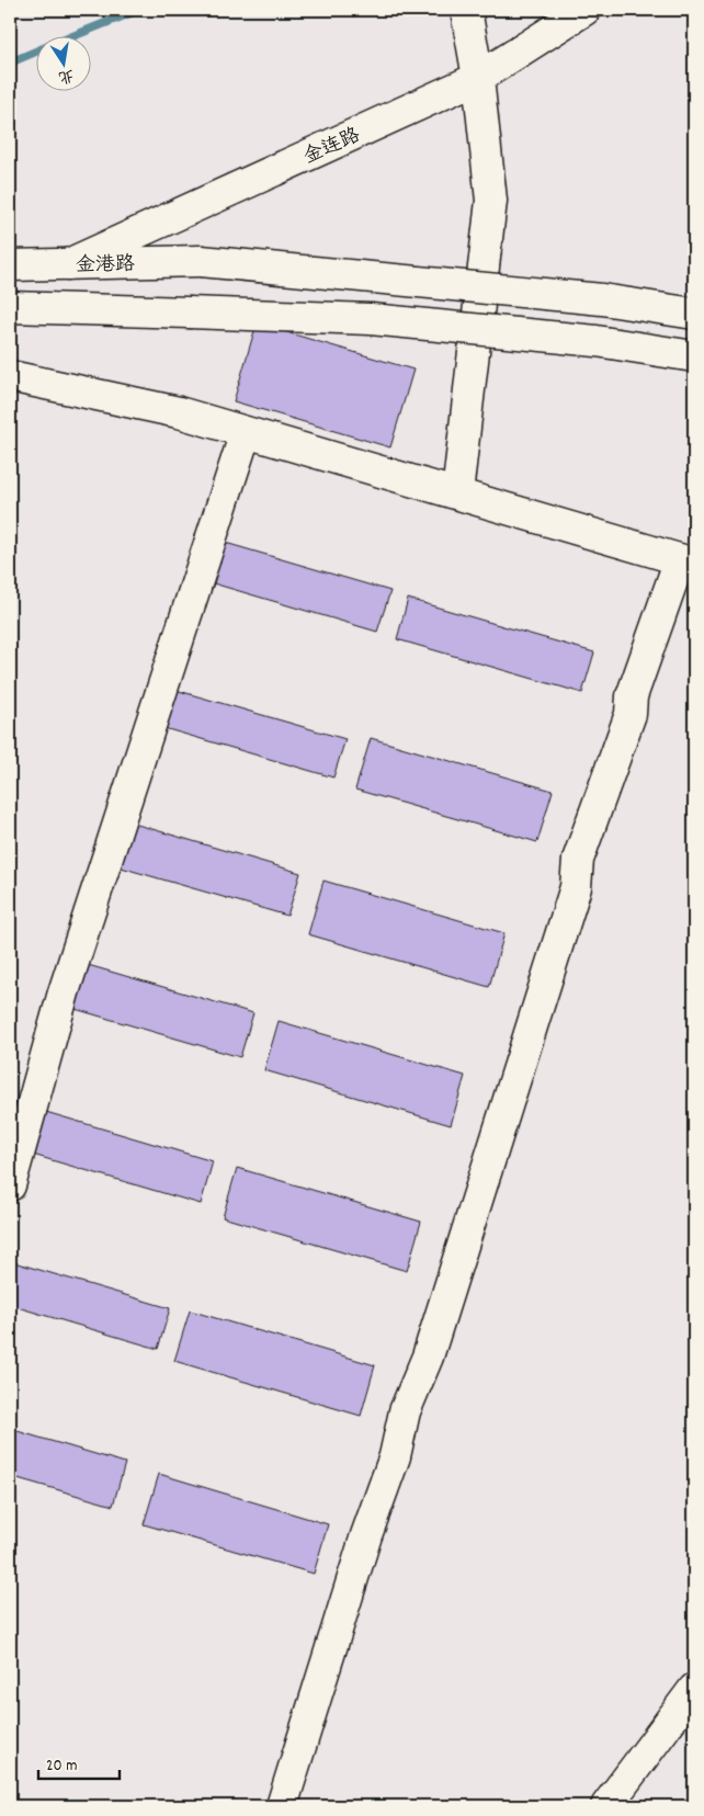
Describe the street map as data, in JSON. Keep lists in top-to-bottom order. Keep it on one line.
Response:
{"streets":{"street":["金连路","金港路"]},"crossings":[["金连路","金港路"]],"scale_bar":"20 m","north":"bottom"}
